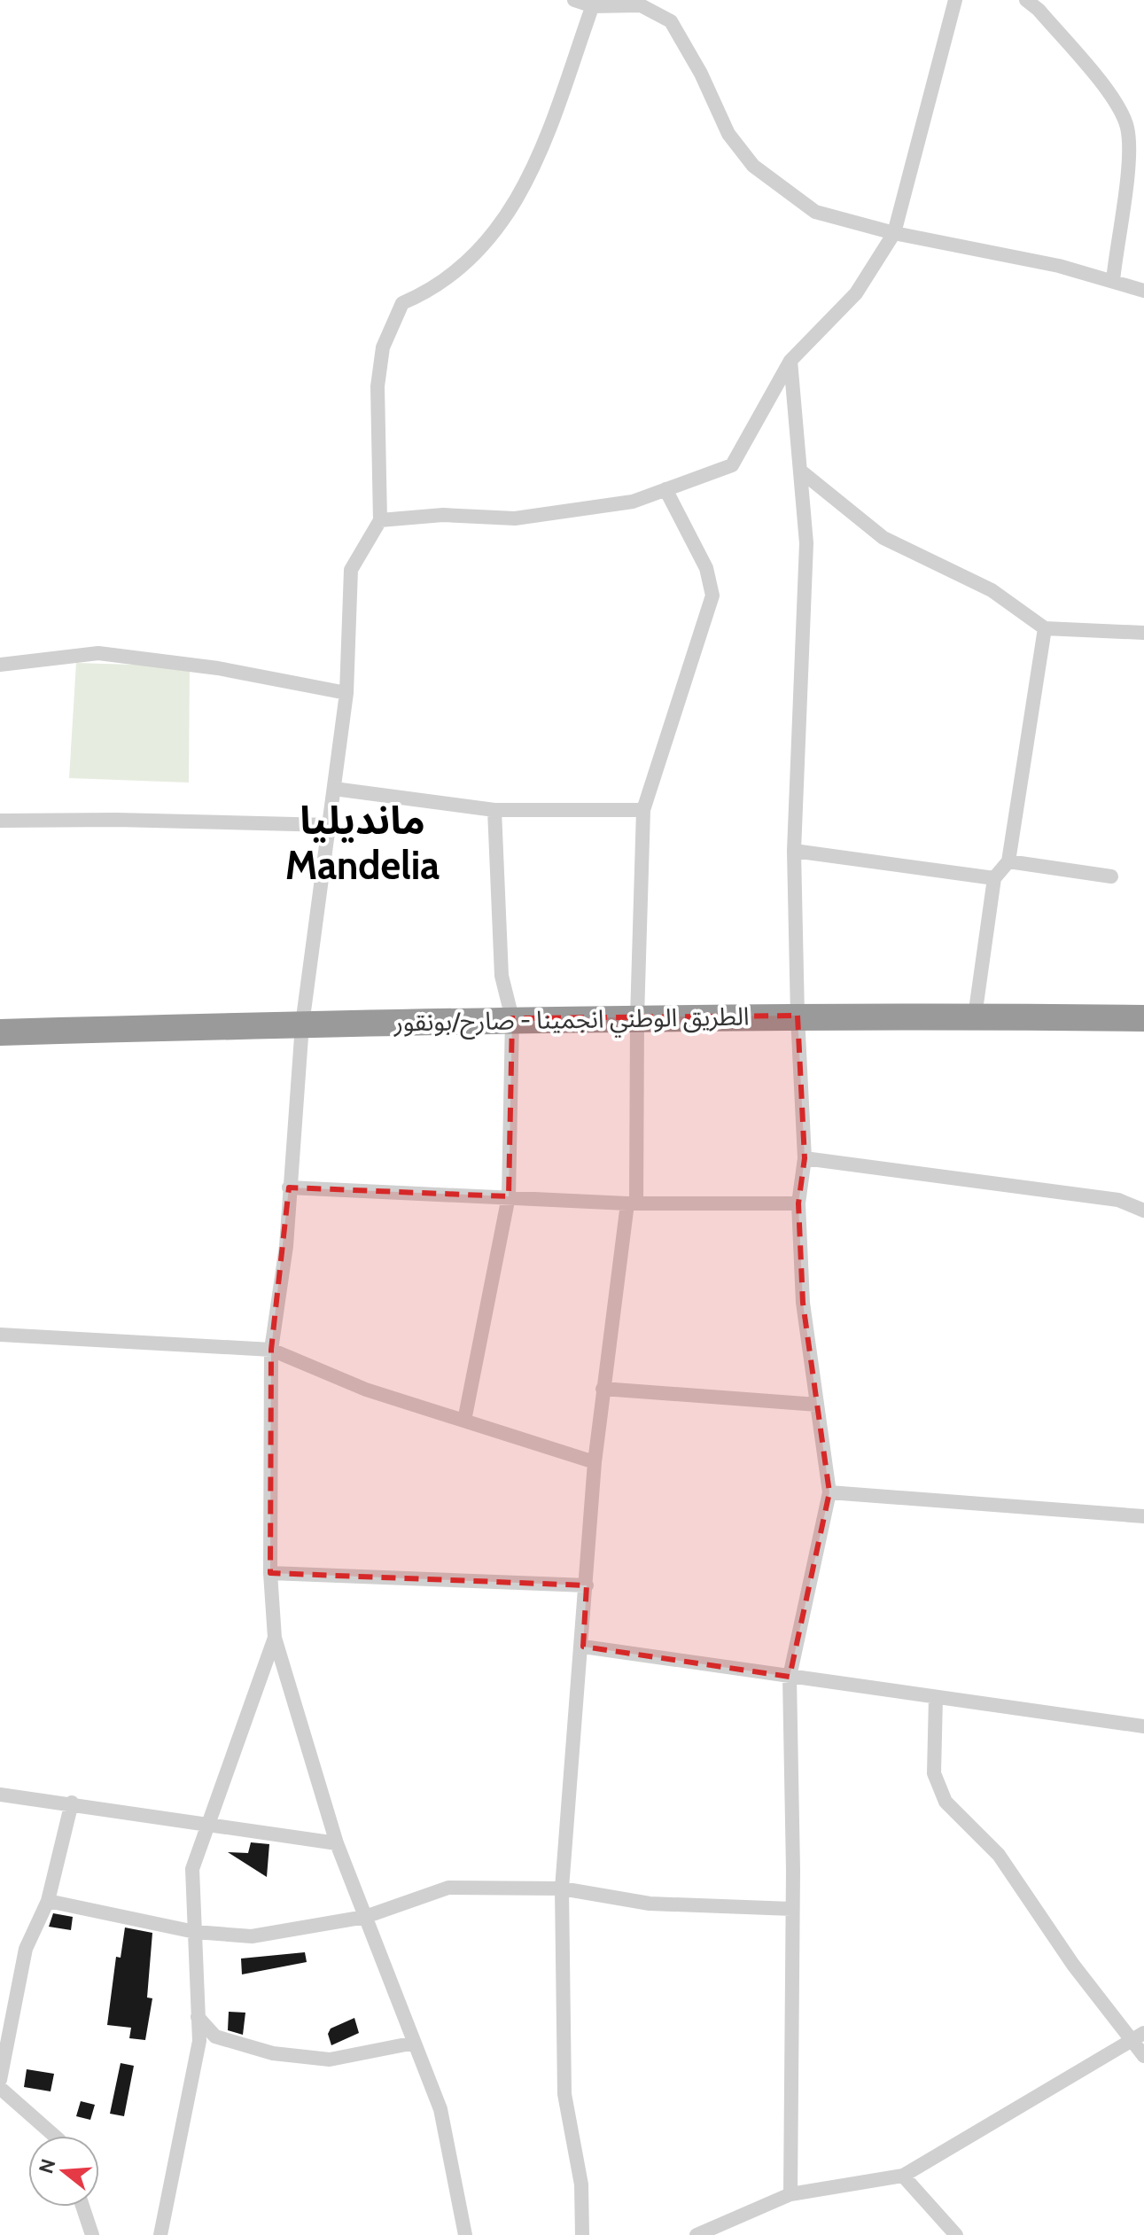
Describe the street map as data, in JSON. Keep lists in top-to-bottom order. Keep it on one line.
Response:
{"streets":{"highway":["الطريق الوطني انجمينا - صارح/بونقور"]},"districts":["مانديليا Mandelia"],"north":"left"}
